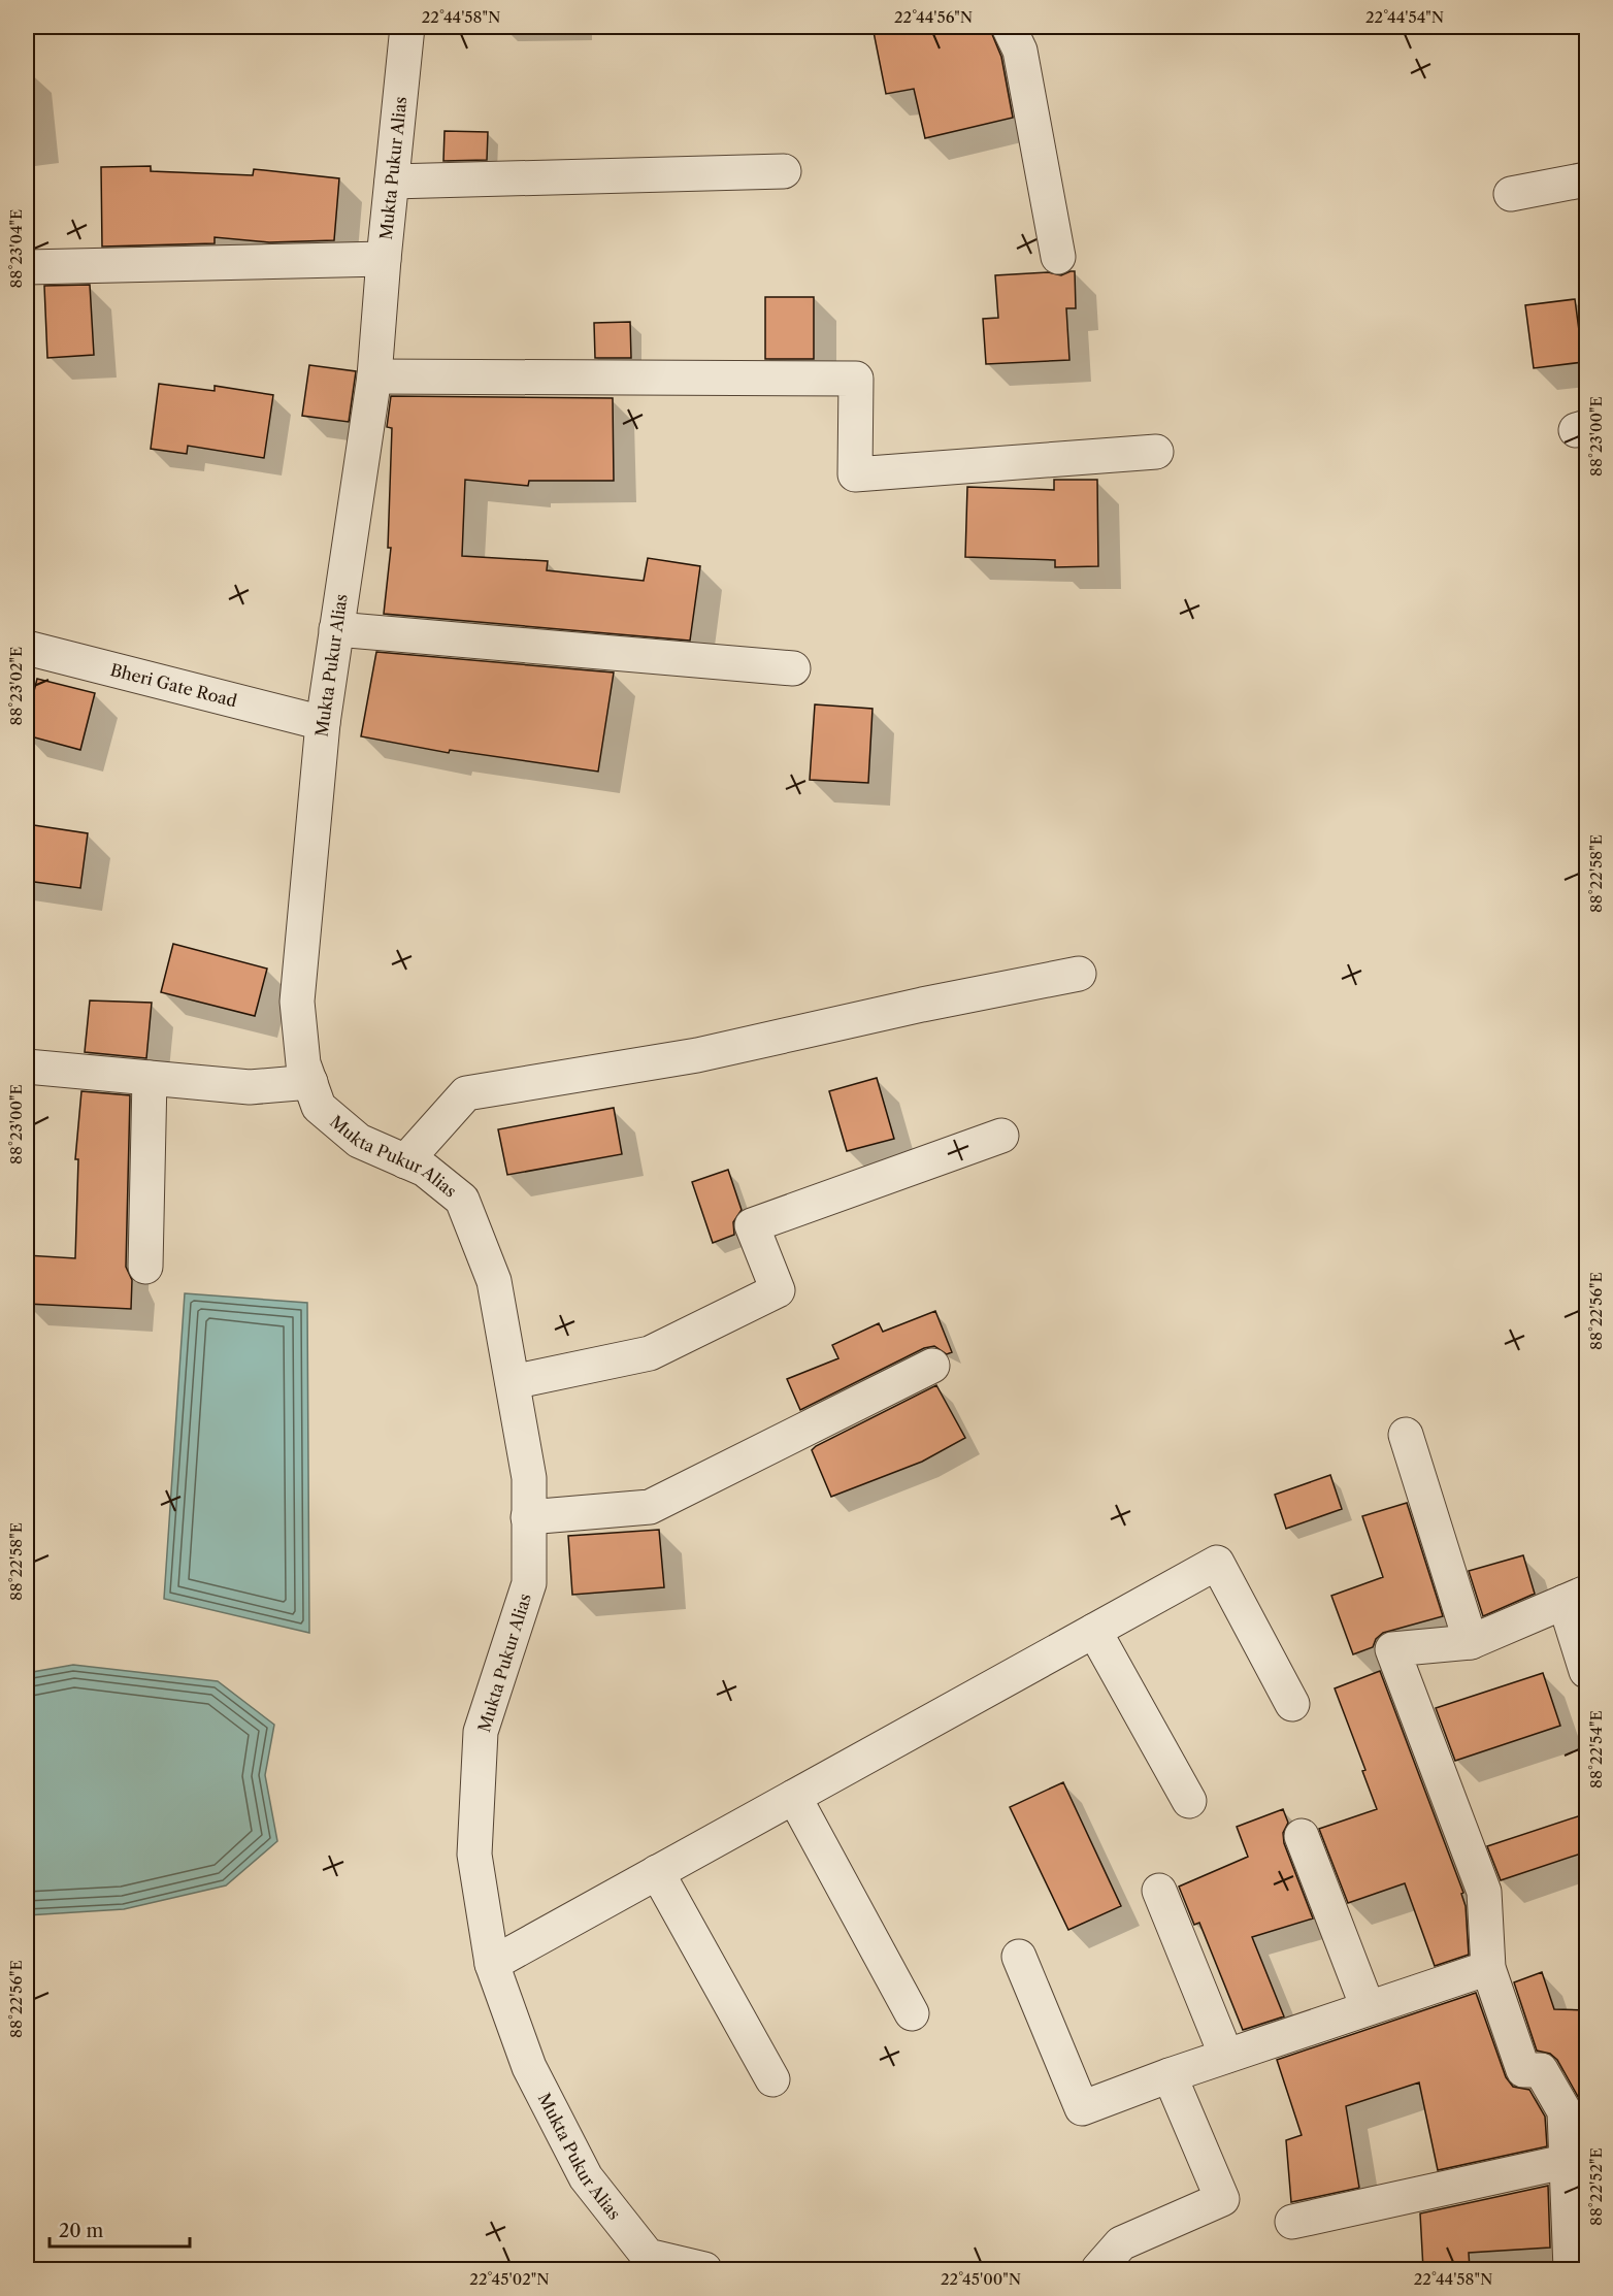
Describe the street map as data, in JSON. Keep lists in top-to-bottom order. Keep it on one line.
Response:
{"streets":{"street":["Mukta Pukur Alias","Bheri Gate Road"]},"crossings":[["Mukta Pukur Alias","Bheri Gate Road"]],"scale_bar":"20 m","coordinates":["22°44'58\"N","22°44'56\"N","22°44'54\"N","88°23'04\"E","88°23'00\"E","88°23'02\"E","88°22'58\"E","88°22'56\"E","88°22'54\"E","88°22'52\"E","22°45'02\"N","22°45'00\"N"]}
